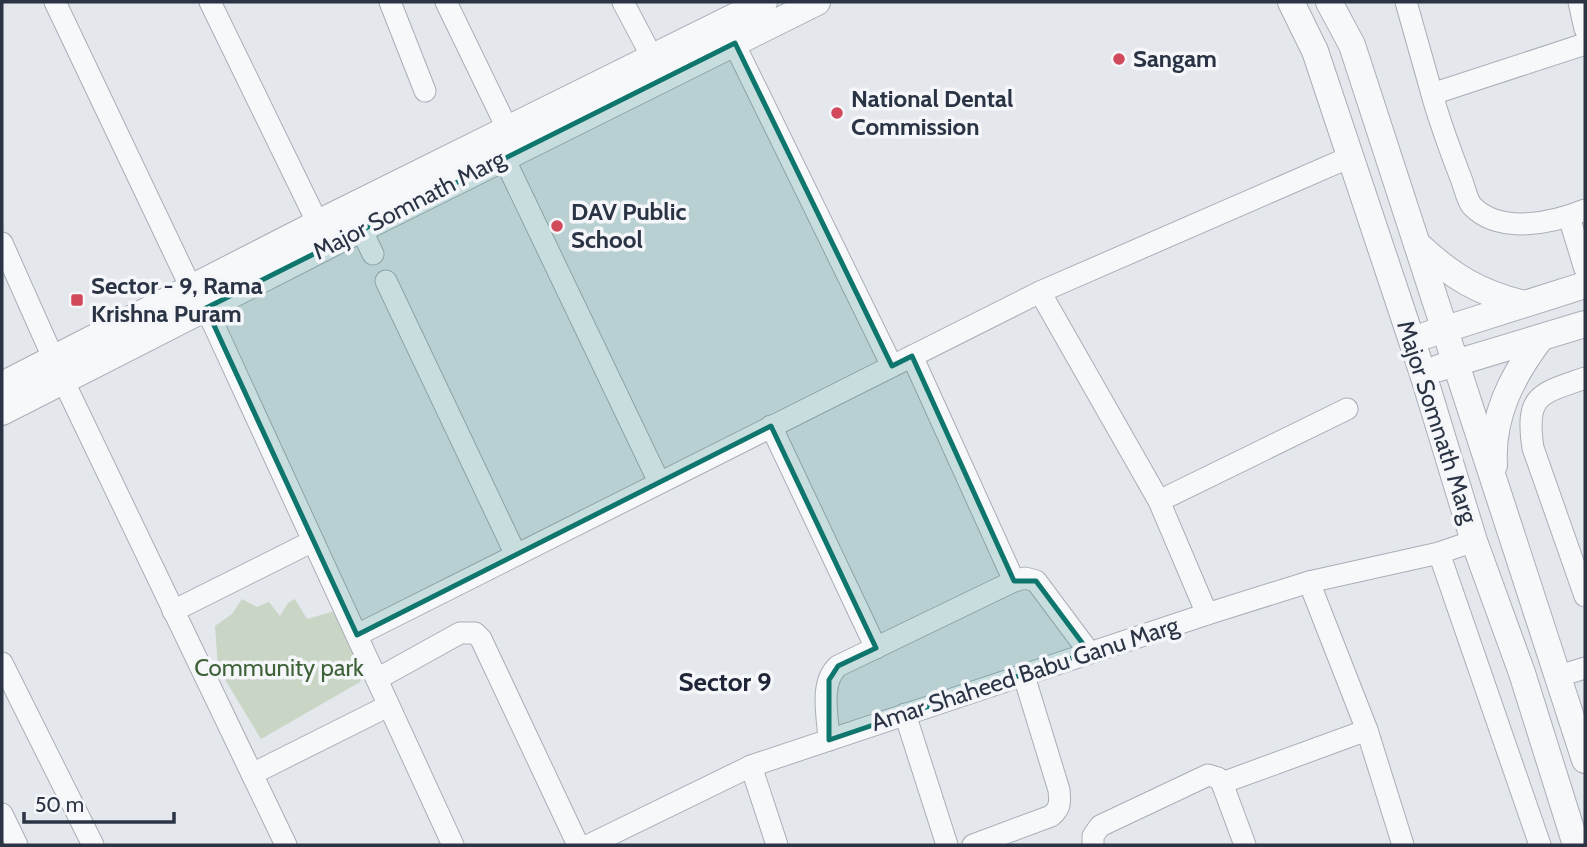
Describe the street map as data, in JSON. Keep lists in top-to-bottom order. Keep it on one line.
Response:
{"streets":{"street":["Major Somnath Marg","Amar Shaheed Babu Ganu Marg"]},"crossings":[["Major Somnath Marg","Amar Shaheed Babu Ganu Marg"]],"districts":["Sector 9"],"parks":["Community park"],"places":{"other":["Sangam","National Dental Commission","DAV Public School"],"transit":["Sector - 9, Rama Krishna Puram"]},"scale_bar":"50 m"}
